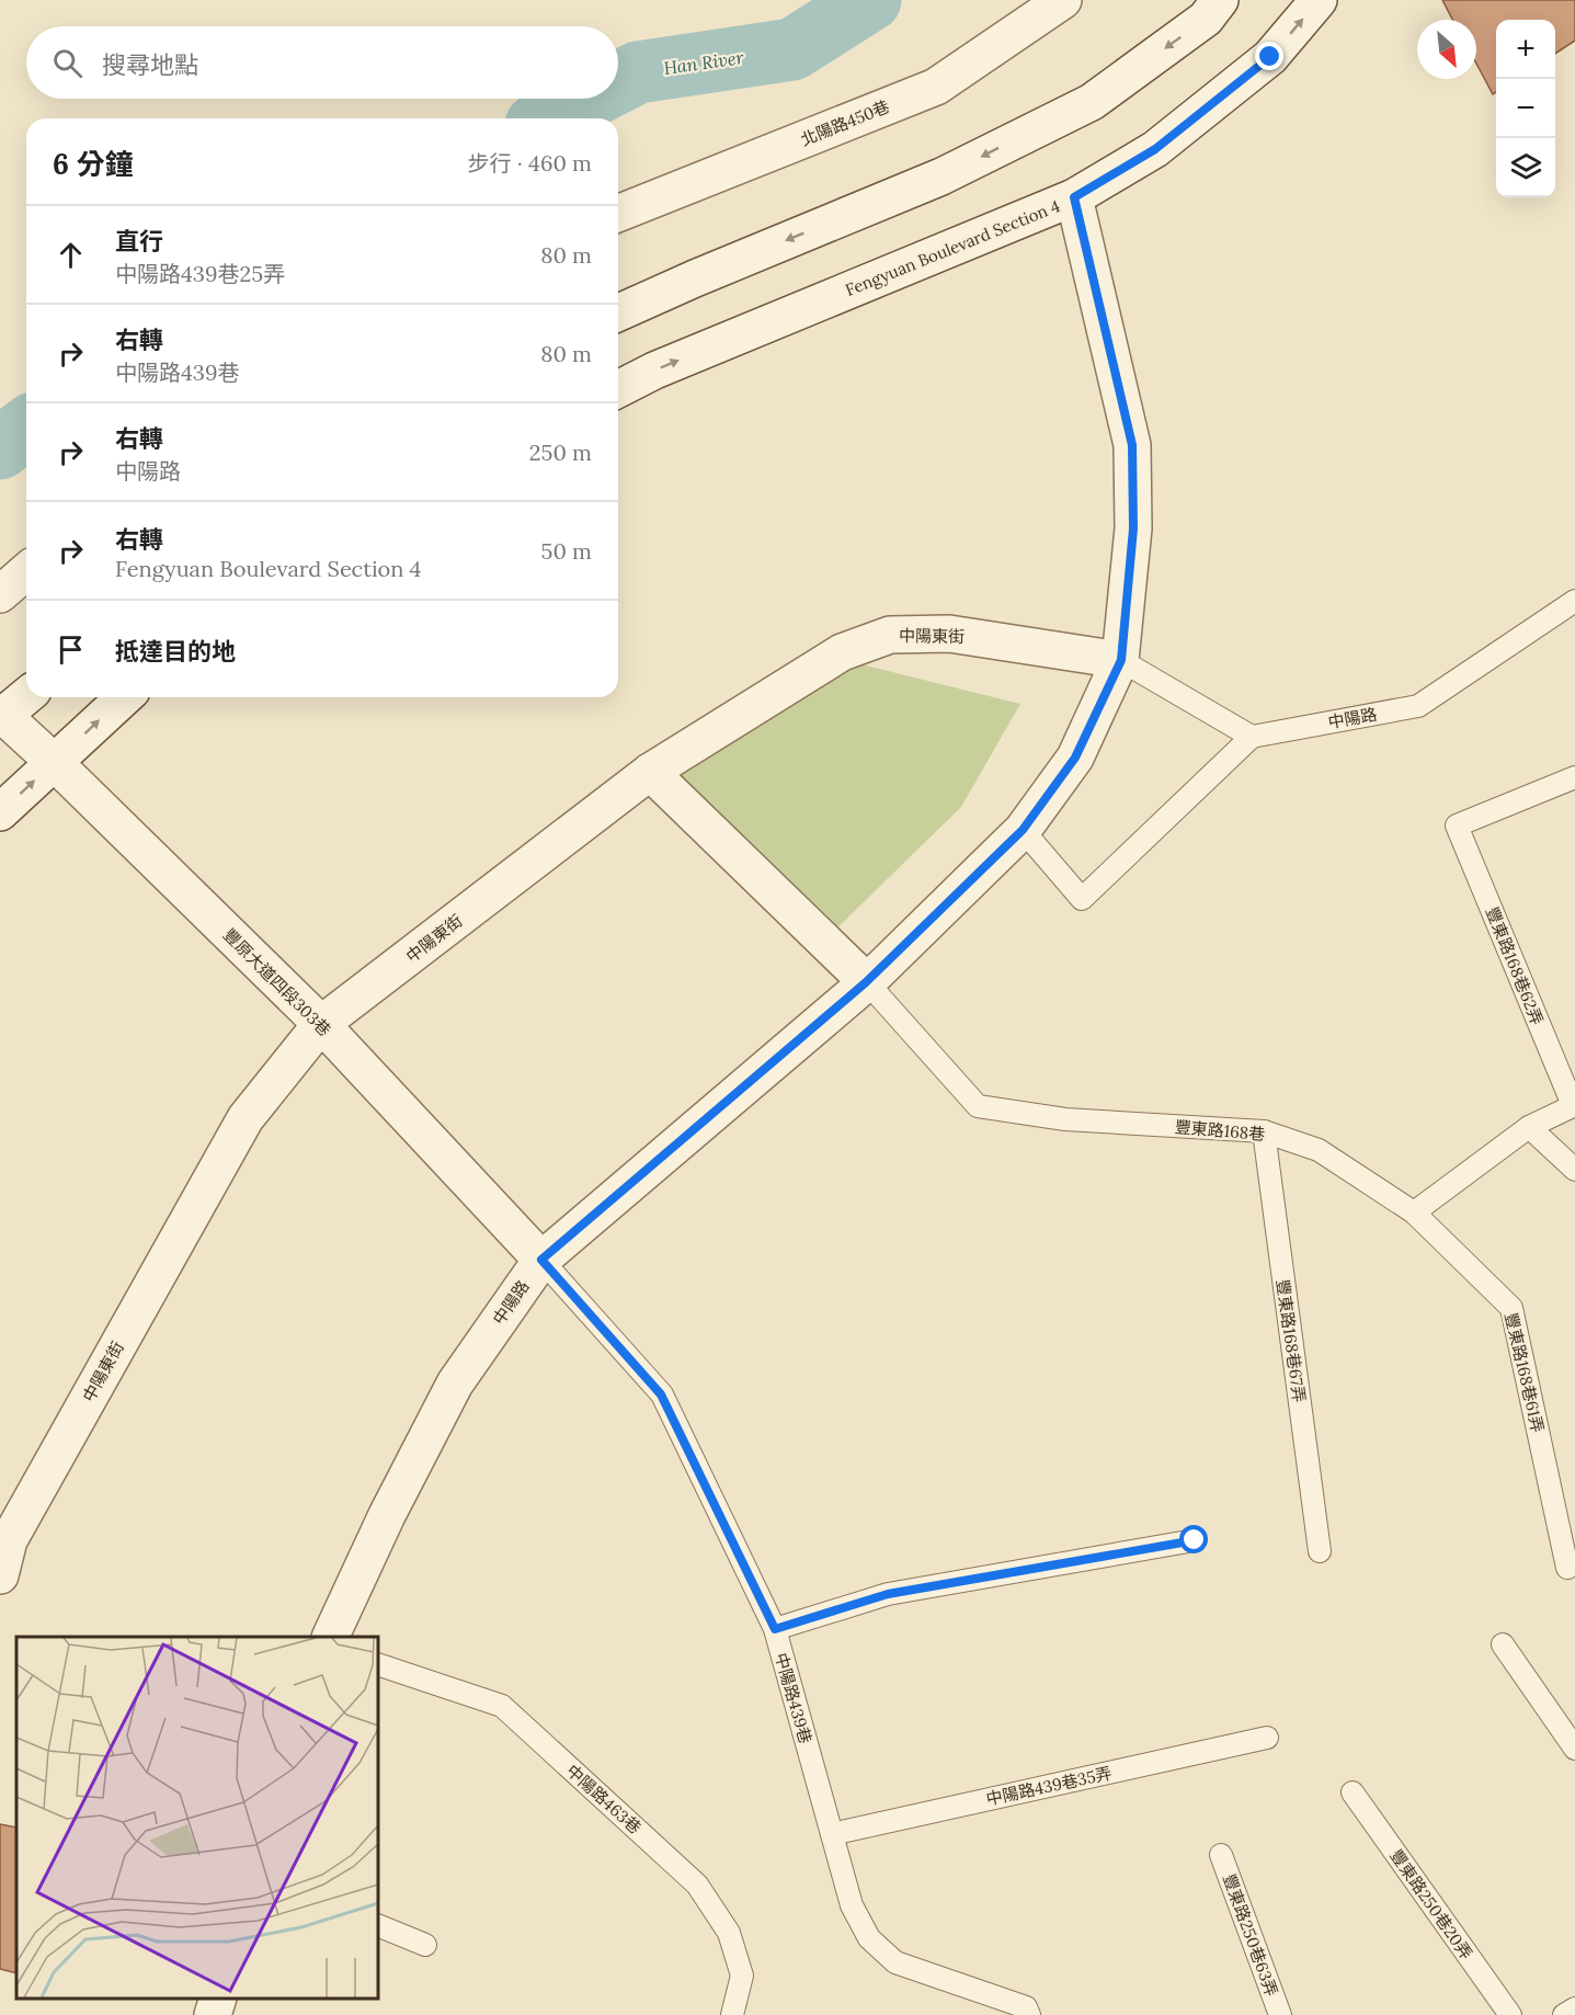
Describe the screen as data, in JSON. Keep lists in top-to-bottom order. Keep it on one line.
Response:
{"streets":{"street":["北陽路450巷","Fengyuan Boulevard Section 4","中陽東街","中陽路","豐原大道四段303巷"],"lane":["豐東路168巷62弄","豐東路168巷","豐東路168巷67弄","豐東路168巷61弄","中陽路439巷","中陽路439巷35弄","中陽路463巷","豐東路250巷20弄","豐東路250巷63弄"]},"crossings":[["Fengyuan Boulevard Section 4","中陽路"],["中陽東街","中陽路"],["中陽東街","豐原大道四段303巷"],["中陽路","豐原大道四段303巷"],["中陽路","豐東路168巷"],["中陽路","中陽路439巷"],["豐原大道四段303巷","中陽路439巷"],["豐東路168巷","豐東路168巷67弄"],["豐東路168巷","豐東路168巷61弄"],["中陽路439巷","中陽路439巷35弄"]],"water":["Han River"],"north":"bottom right","page":{"map_buttons":["+","−"],"search":"搜尋地點","heading":["6 分鐘","步行 · 460 m"],"list":[["直行","中陽路439巷25弄","80 m"],["右轉","中陽路439巷","80 m"],["右轉","中陽路","250 m"],["右轉","Fengyuan Boulevard Section 4","50 m"],"抵達目的地"]}}
